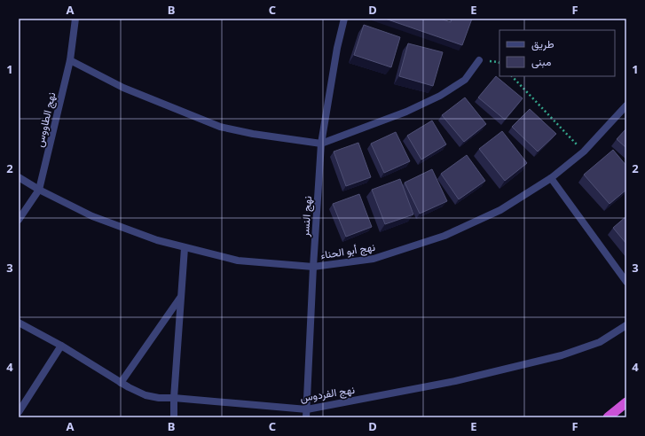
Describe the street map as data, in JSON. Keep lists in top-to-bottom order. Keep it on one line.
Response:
{"streets":{"street":["نهج الطاووس","نهج النسر","نهج أبو الحناء","نهج الفردوس"]},"crossings":[["نهج الطاووس","نهج أبو الحناء"],["نهج النسر","نهج أبو الحناء"],["نهج النسر","نهج الفردوس"]],"legend":["طريق","مبنى"],"grid":{"columns":["A","B","C","D","E","F"],"rows":["1","2","3","4"]}}
